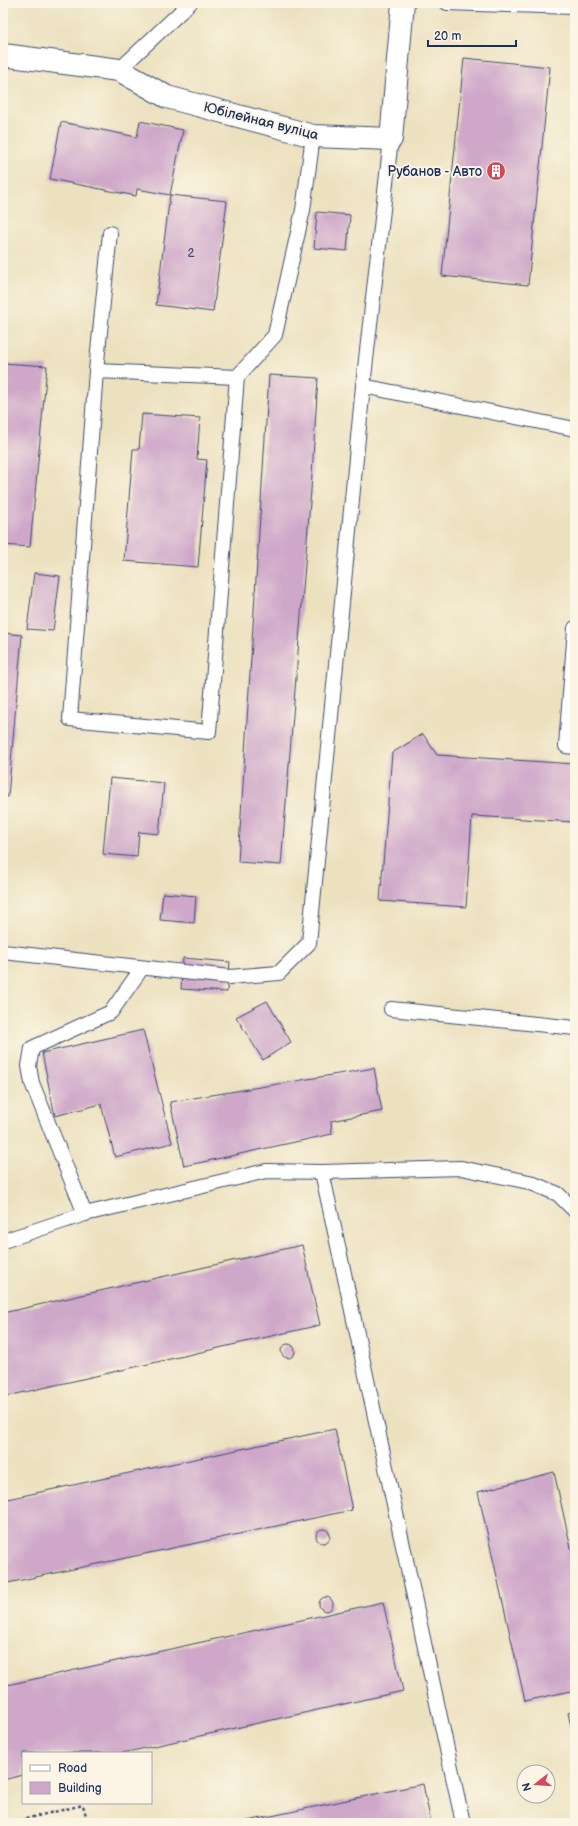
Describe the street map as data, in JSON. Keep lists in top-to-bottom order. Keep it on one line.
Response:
{"streets":{"street":["Юбілейная вуліца"]},"places":{"building":["Рубанов - Авто"]},"house_numbers":["2"],"legend":["Road","Building"],"scale_bar":"20 m","north":"left"}
